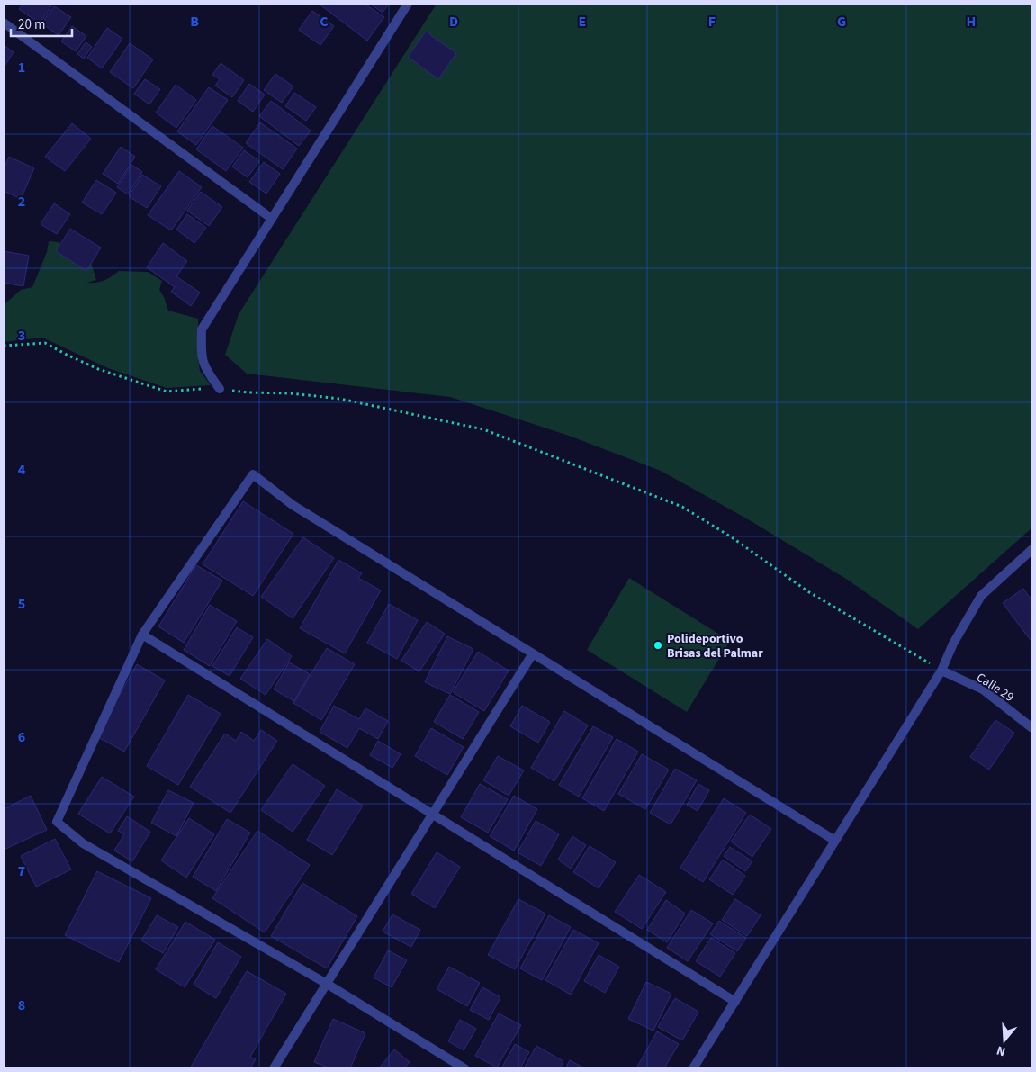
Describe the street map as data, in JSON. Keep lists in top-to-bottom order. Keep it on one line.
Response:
{"streets":{"street":["Calle 29"]},"places":["Polideportivo Brisas del Palmar"],"scale_bar":"20 m","north":"bottom","grid":{"columns":["B","C","D","E","F","G","H"],"rows":["1","2","3","4","5","6","7","8"]}}
